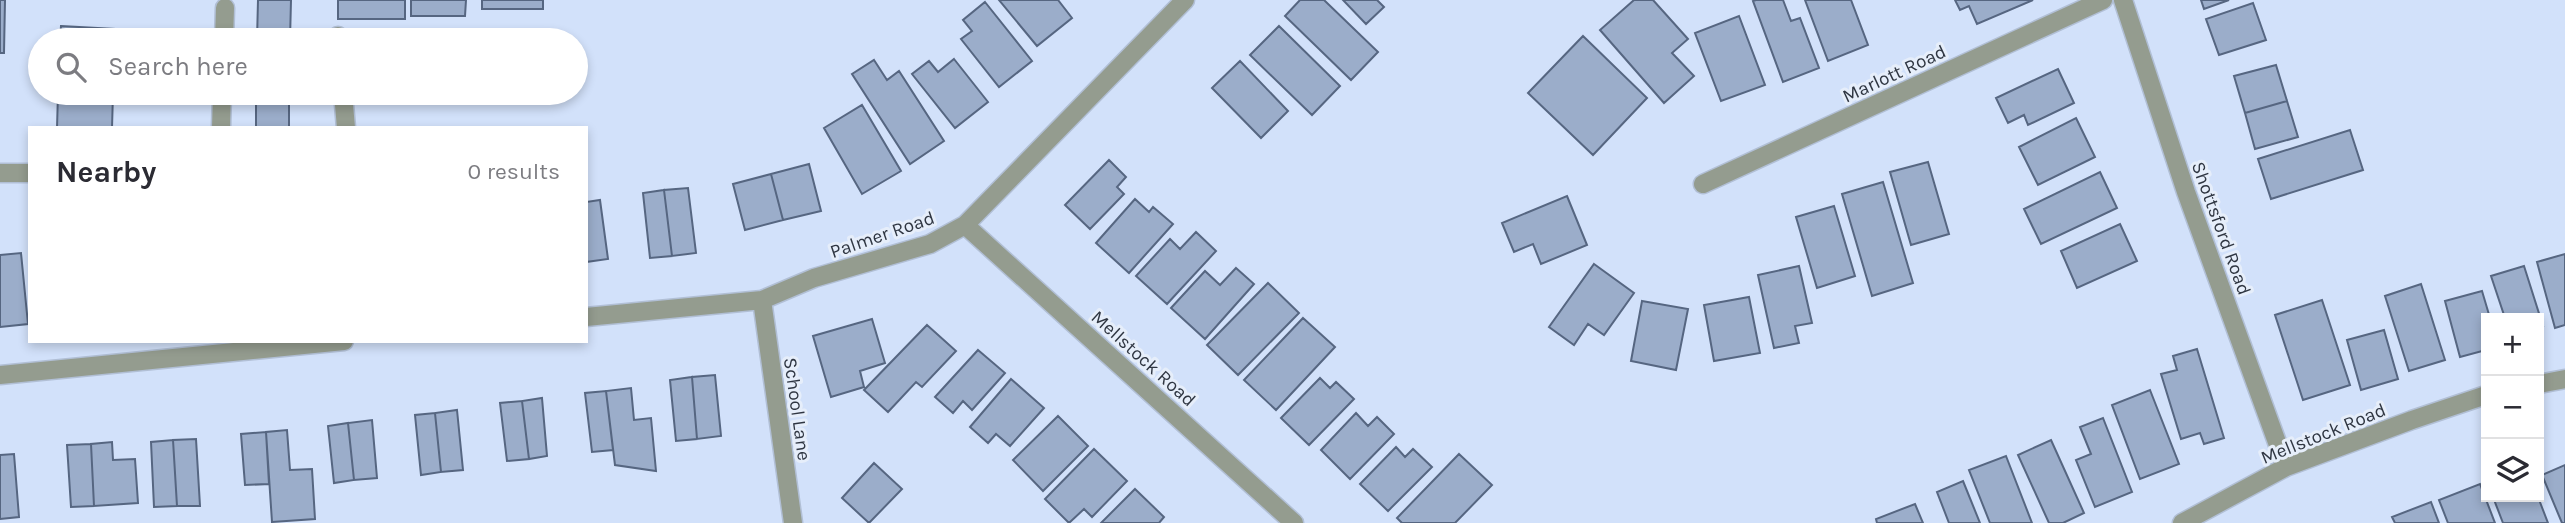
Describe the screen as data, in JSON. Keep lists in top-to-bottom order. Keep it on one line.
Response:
{"streets":{"street":["Marlott Road","Shottsford Road","Palmer Road","Mellstock Road","School Lane"]},"crossings":[["Shottsford Road","Mellstock Road"],["Palmer Road","Mellstock Road"],["Palmer Road","School Lane"]],"page":{"search":"Search here","heading":["Nearby","0 results"],"map_buttons":["+","−"]}}
